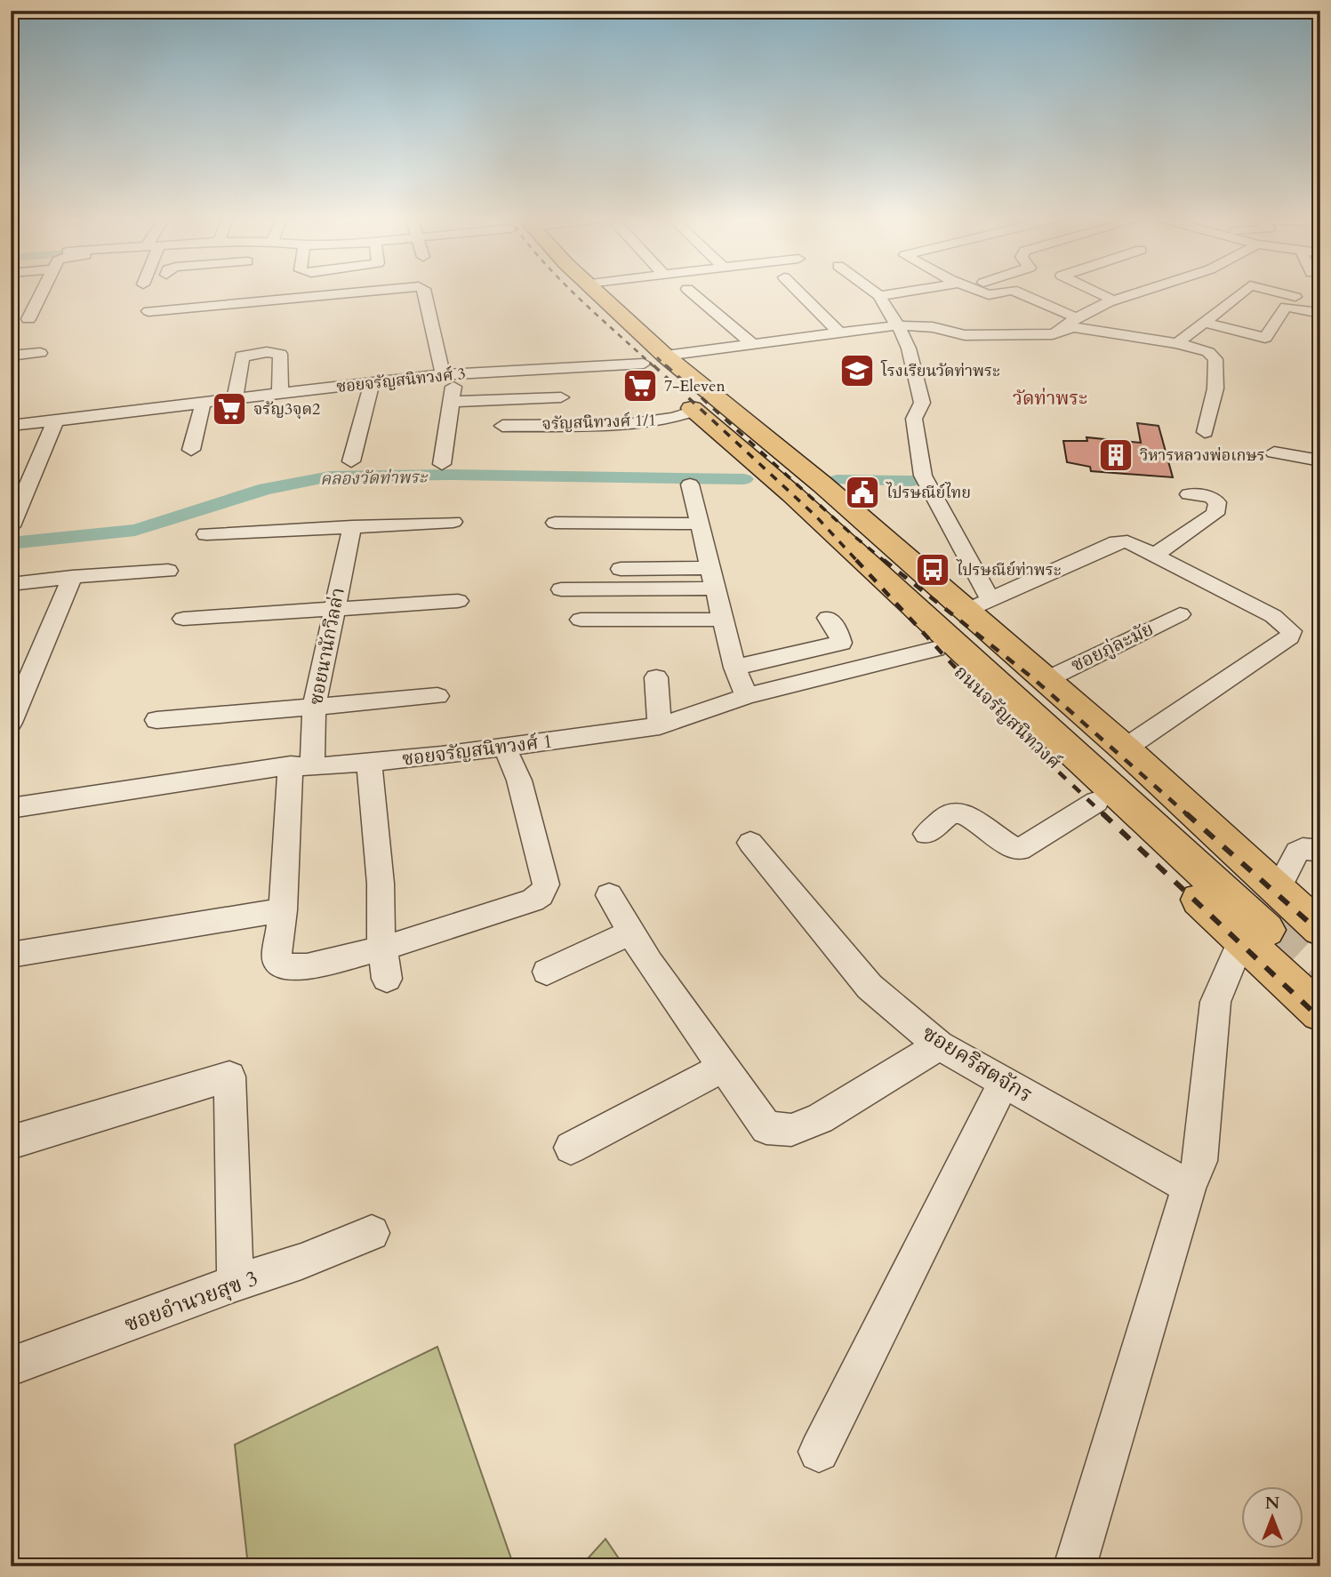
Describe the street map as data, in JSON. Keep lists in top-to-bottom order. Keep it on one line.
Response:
{"streets":{"main road":["ถนนจรัญสนิทวงศ์"],"street":["ซอยจรัญสนิทวงศ์ 3","จรัญสนิทวงศ์ 1/1","ซอยนานักวิลล่า","ซอยภู่ละมัย","ซอยจรัญสนิทวงศ์ 1","ซอยคริสตจักร","ซอยอำนวยสุข 3"]},"crossings":[["จรัญสนิทวงศ์ 1/1","ถนนจรัญสนิทวงศ์"],["ซอยนานักวิลล่า","ซอยจรัญสนิทวงศ์ 1"],["ซอยภู่ละมัย","ถนนจรัญสนิทวงศ์"],["ถนนจรัญสนิทวงศ์","ซอยจรัญสนิทวงศ์ 1"]],"districts":["วัดท่าพระ"],"water":["คลองวัดท่าพระ"],"places":{"school or university":["โรงเรียนวัดท่าพระ"],"supermarket":["7-Eleven","จรัญ3จุด2"],"building":["วิหารหลวงพ่อเกษร"],"public building":["ไปรษณีย์ไทย"],"bus stop":["ไปรษณีย์ท่าพระ"]},"north":"top"}
